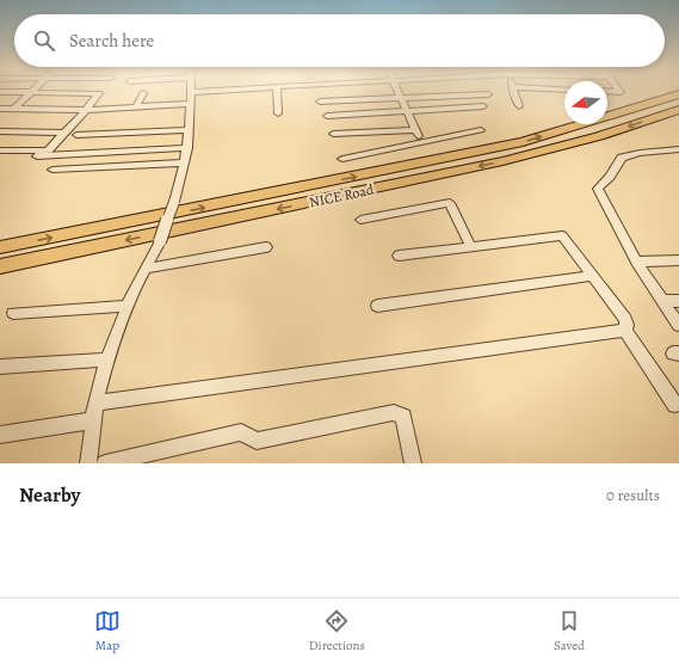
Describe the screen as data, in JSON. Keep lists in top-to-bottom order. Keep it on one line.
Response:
{"streets":{"highway":["NICE Road"]},"north":"left","page":{"search":"Search here","heading":["Nearby","0 results"],"nav":["Map","Directions","Saved"]}}
